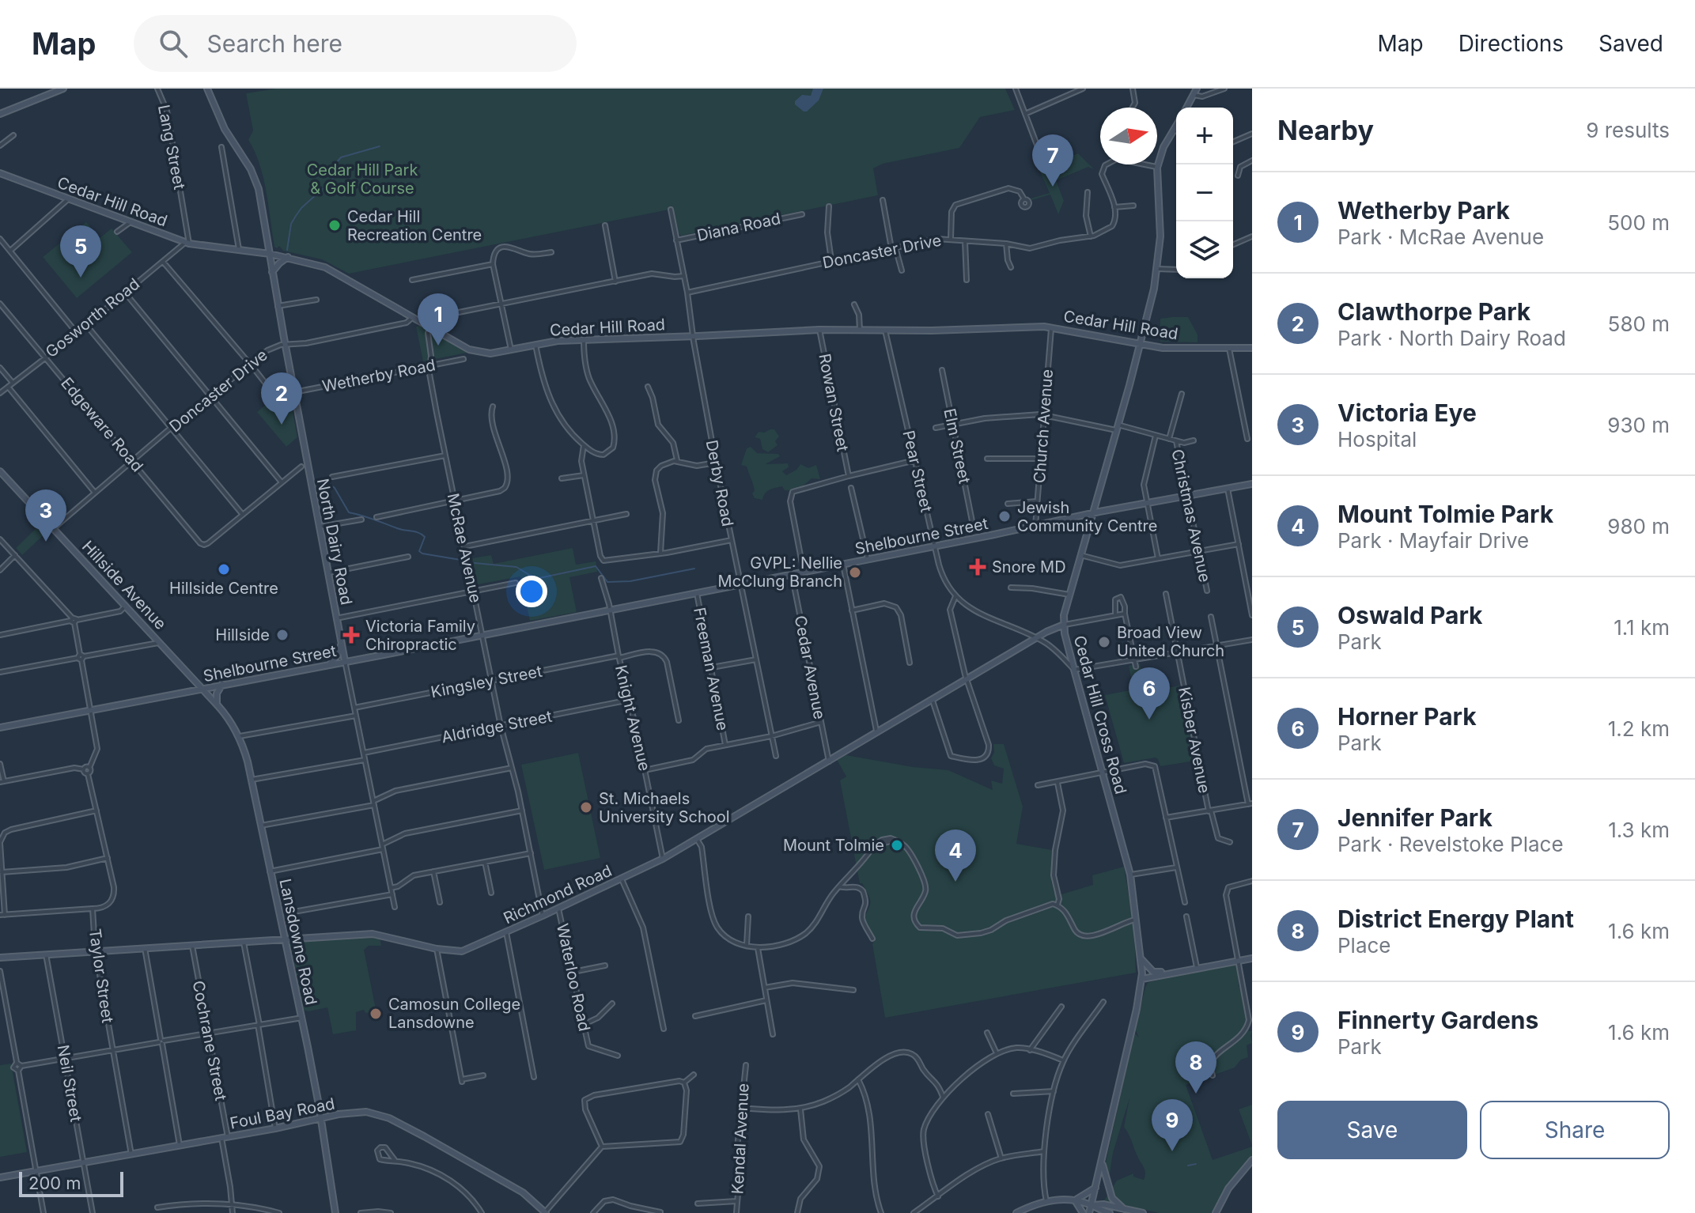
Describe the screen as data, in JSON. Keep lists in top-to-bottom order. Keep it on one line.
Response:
{"streets":{"main road":["Cedar Hill Road","Shelbourne Street","North Dairy Road","Hillside Avenue","Cedar Hill Cross Road","Richmond Road","Lansdowne Road","Foul Bay Road"],"street":["Lang Street","Diana Road","Doncaster Drive","Gosworth Road","Wetherby Road","Rowan Street","Edgeware Road","Church Avenue","Elm Street","Pear Street","Derby Road","Christmas Avenue","McRae Avenue","Cedar Avenue","Freeman Avenue","Kingsley Street","Knight Avenue","Aldridge Street","Kisber Avenue","Taylor Street","Waterloo Road","Cochrane Street","Neil Street","Kendal Avenue"]},"crossings":[["Lang Street","Cedar Hill Road"],["Lang Street","Gosworth Road"],["Cedar Hill Road","Doncaster Drive"],["Cedar Hill Road","Gosworth Road"],["Cedar Hill Road","Rowan Street"],["Cedar Hill Road","Church Avenue"],["Cedar Hill Road","Pear Street"],["Cedar Hill Road","Derby Road"],["Cedar Hill Road","North Dairy Road"],["Cedar Hill Road","McRae Avenue"],["Cedar Hill Road","Cedar Hill Cross Road"],["Diana Road","Derby Road"],["Doncaster Drive","Edgeware Road"],["Doncaster Drive","Derby Road"],["Doncaster Drive","North Dairy Road"],["Doncaster Drive","Hillside Avenue"],["Gosworth Road","Edgeware Road"],["Wetherby Road","North Dairy Road"],["Wetherby Road","McRae Avenue"],["Church Avenue","Shelbourne Street"],["Pear Street","Shelbourne Street"],["Derby Road","Shelbourne Street"],["Christmas Avenue","Shelbourne Street"],["Shelbourne Street","North Dairy Road"],["Shelbourne Street","McRae Avenue"],["Shelbourne Street","Hillside Avenue"],["Shelbourne Street","Cedar Avenue"],["Shelbourne Street","Freeman Avenue"],["Shelbourne Street","Cedar Hill Cross Road"],["Shelbourne Street","Knight Avenue"],["Shelbourne Street","Lansdowne Road"],["North Dairy Road","Kingsley Street"],["North Dairy Road","Aldridge Street"],["McRae Avenue","Kingsley Street"],["McRae Avenue","Aldridge Street"],["McRae Avenue","Richmond Road"],["Hillside Avenue","Lansdowne Road"],["Cedar Avenue","Richmond Road"],["Kingsley Street","Knight Avenue"],["Cedar Hill Cross Road","Richmond Road"],["Knight Avenue","Aldridge Street"],["Knight Avenue","Richmond Road"],["Richmond Road","Lansdowne Road"],["Richmond Road","Taylor Street"],["Richmond Road","Waterloo Road"],["Richmond Road","Cochrane Street"],["Richmond Road","Neil Street"],["Lansdowne Road","Foul Bay Road"],["Taylor Street","Foul Bay Road"],["Cochrane Street","Foul Bay Road"],["Neil Street","Foul Bay Road"]],"parks":["Cedar Hill Park & Golf Course"],"places":{"other":["Cedar Hill Recreation Centre","Jewish Community Centre","Hillside Centre","GVPL: Nellie McClung Branch","Hillside","Broad View United Church","St. Michaels University School","Mount Tolmie","Camosun College Lansdowne"],"health":["Snore MD","Victoria Family Chiropractic"]},"scale_bar":"200 m","north":"right","page":{"header":"Map","search":"Search here","nav":["Map","Directions","Saved"],"heading":["Nearby","9 results"],"map_buttons":["+","−"],"pins":["7","5","1","2","3","6","4","8","9"],"list":[{"mark":"1","name":"Wetherby Park","note":"Park · McRae Avenue","value":"500 m"},{"mark":"2","name":"Clawthorpe Park","note":"Park · North Dairy Road","value":"580 m"},{"mark":"3","name":"Victoria Eye","note":"Hospital","value":"930 m"},{"mark":"4","name":"Mount Tolmie Park","note":"Park · Mayfair Drive","value":"980 m"},{"mark":"5","name":"Oswald Park","note":"Park","value":"1.1 km"},{"mark":"6","name":"Horner Park","note":"Park","value":"1.2 km"},{"mark":"7","name":"Jennifer Park","note":"Park · Revelstoke Place","value":"1.3 km"},{"mark":"8","name":"District Energy Plant","note":"Place","value":"1.6 km"},{"mark":"9","name":"Finnerty Gardens","note":"Park","value":"1.6 km"}],"buttons":["Save","Share"],"scale":"200 m"}}
